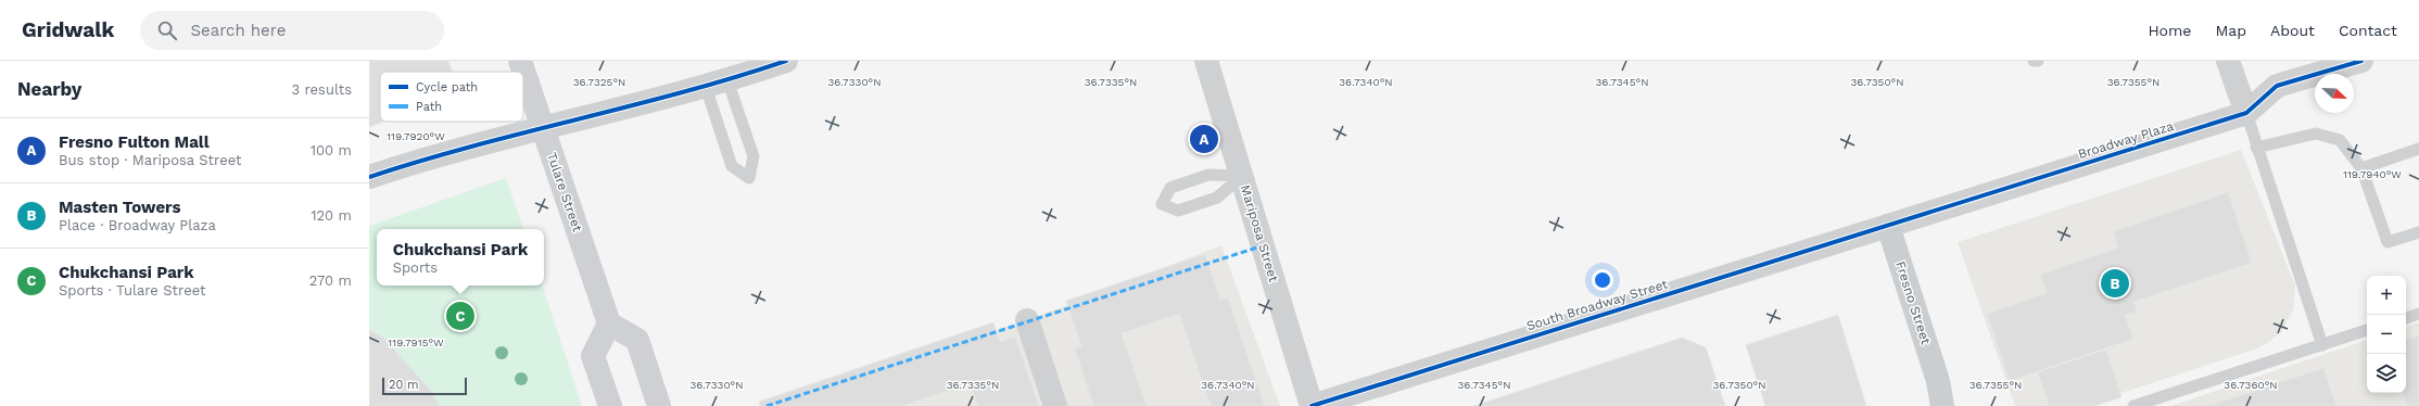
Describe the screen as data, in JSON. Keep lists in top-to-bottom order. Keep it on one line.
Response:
{"streets":{"main road":["Tulare Street","Fresno Street"],"street":["Broadway Plaza","Mariposa Street","South Broadway Street"]},"crossings":[["Broadway Plaza","Fresno Street"],["Broadway Plaza","South Broadway Street"],["Mariposa Street","South Broadway Street"],["Fresno Street","South Broadway Street"]],"legend":["Cycle path","Path"],"scale_bar":"20 m","north":"bottom right","page":{"header":"Gridwalk","search":"Search here","nav":["Home","Map","About","Contact"],"heading":["Nearby","3 results"],"list":[{"mark":"A","name":"Fresno Fulton Mall","note":"Bus stop · Mariposa Street","value":"100 m"},{"mark":"B","name":"Masten Towers","note":"Place · Broadway Plaza","value":"120 m"},{"mark":"C","name":"Chukchansi Park","note":"Sports · Tulare Street","value":"270 m"}],"pins":["A","B","C"],"popup":["Chukchansi Park","Sports"],"map_buttons":["+","−"],"scale":"20 m"},"coordinates":["36.7325°N","36.7330°N","36.7335°N","36.7340°N","36.7345°N","36.7350°N","36.7355°N","119.7920°W","119.7940°W","119.7915°W","36.7360°N"]}
